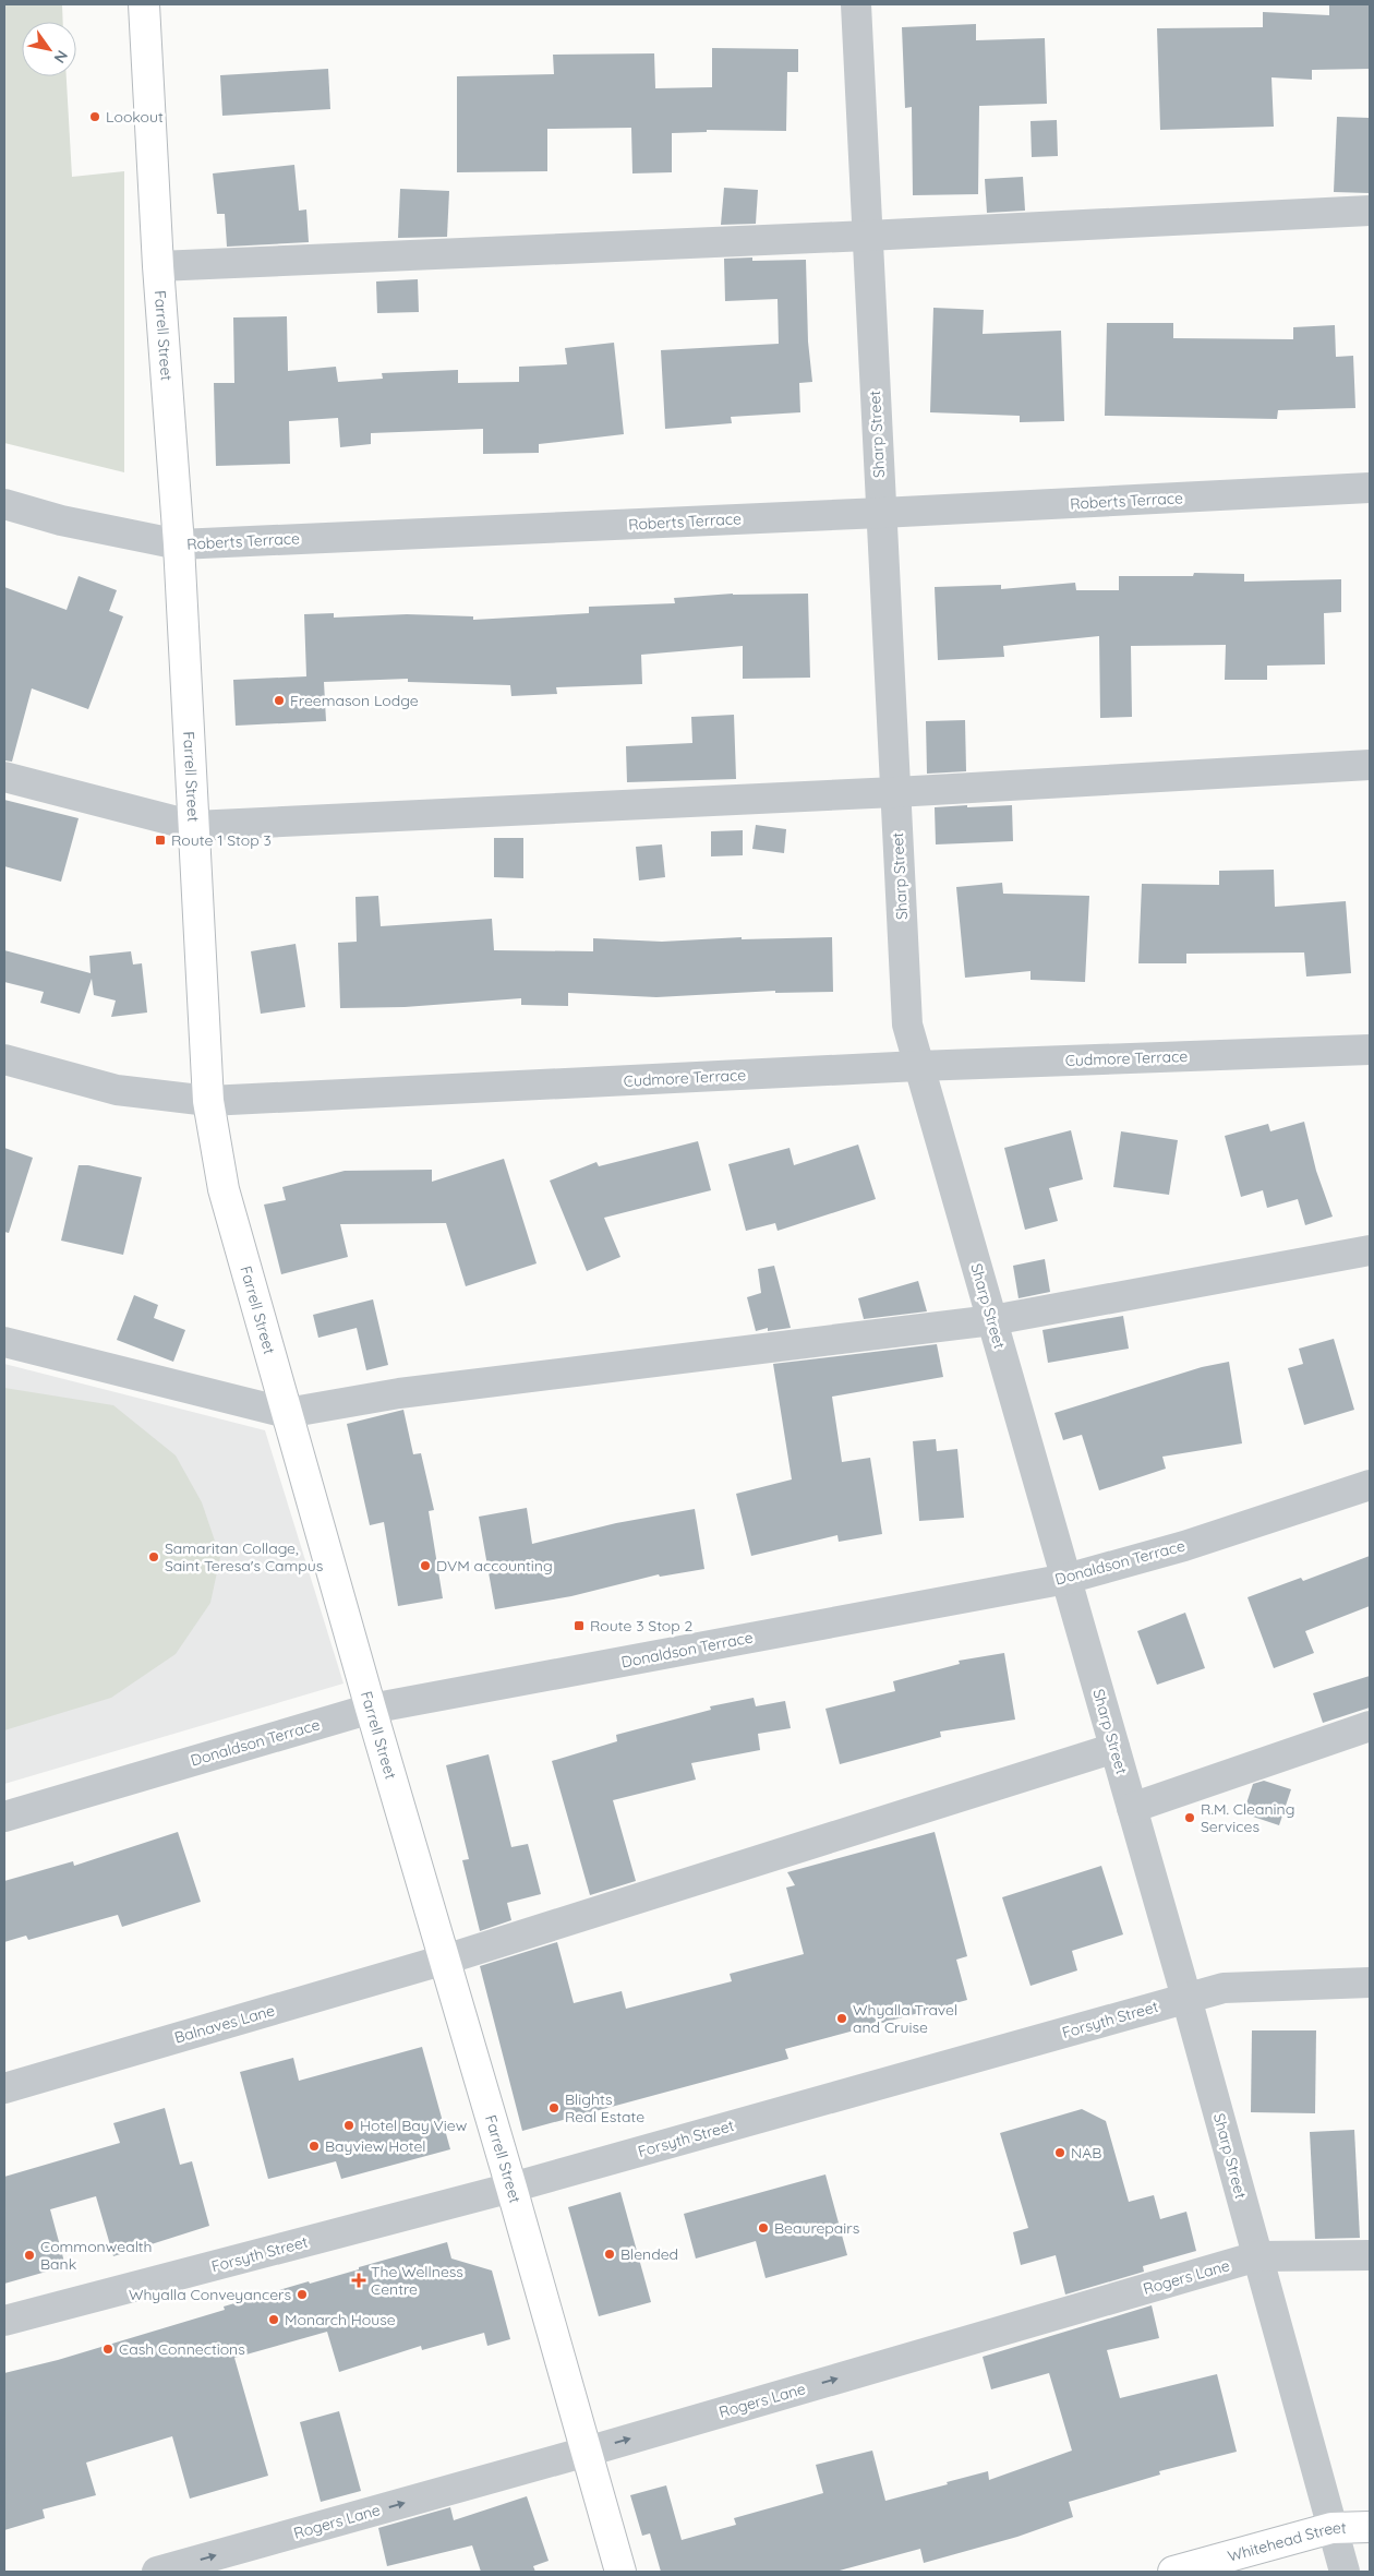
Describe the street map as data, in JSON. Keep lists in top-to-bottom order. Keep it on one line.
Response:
{"streets":{"main road":["Farrell Street","Whitehead Street"],"street":["Sharp Street","Roberts Terrace","Cudmore Terrace","Donaldson Terrace","Forsyth Street","Balnaves Lane","Rogers Lane"]},"crossings":[["Farrell Street","Roberts Terrace"],["Farrell Street","Cudmore Terrace"],["Farrell Street","Donaldson Terrace"],["Farrell Street","Forsyth Street"],["Farrell Street","Balnaves Lane"],["Farrell Street","Rogers Lane"],["Sharp Street","Roberts Terrace"],["Sharp Street","Cudmore Terrace"],["Sharp Street","Donaldson Terrace"],["Sharp Street","Forsyth Street"],["Sharp Street","Balnaves Lane"],["Sharp Street","Rogers Lane"],["Sharp Street","Whitehead Street"]],"one_way":["Rogers Lane"],"places":{"other":["Lookout","Freemason Lodge","Samaritan Collage, Saint Teresa's Campus","DVM accounting","R.M. Cleaning Services","Whyalla Travel and Cruise","Blights Real Estate","Hotel Bay View","Bayview Hotel","NAB","Beaurepairs","Blended","Commonwealth Bank","Whyalla Conveyancers","Monarch House","Cash Connections"],"transit":["Route 1 Stop 3","Route 3 Stop 2"],"health":["The Wellness Centre"]},"north":"bottom right"}
